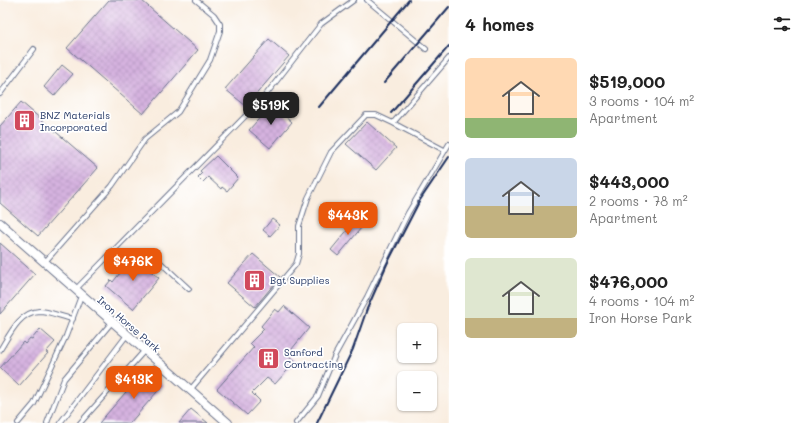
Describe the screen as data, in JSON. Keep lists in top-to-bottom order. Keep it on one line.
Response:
{"streets":{"street":["Iron Horse Park"]},"places":{"building":["BNZ Materials Incorporated","Bgt Supplies","Sanford Contracting"]},"page":{"heading":"4 homes","list":[{"name":"$519,000","note":"3 rooms · 104 m² · Apartment"},{"name":"$443,000","note":"2 rooms · 78 m² · Apartment"},{"name":"$476,000","note":"4 rooms · 104 m² · Iron Horse Park"}],"price":["$519K","$443K","$476K","$413K"],"map_buttons":["+","−"]}}
